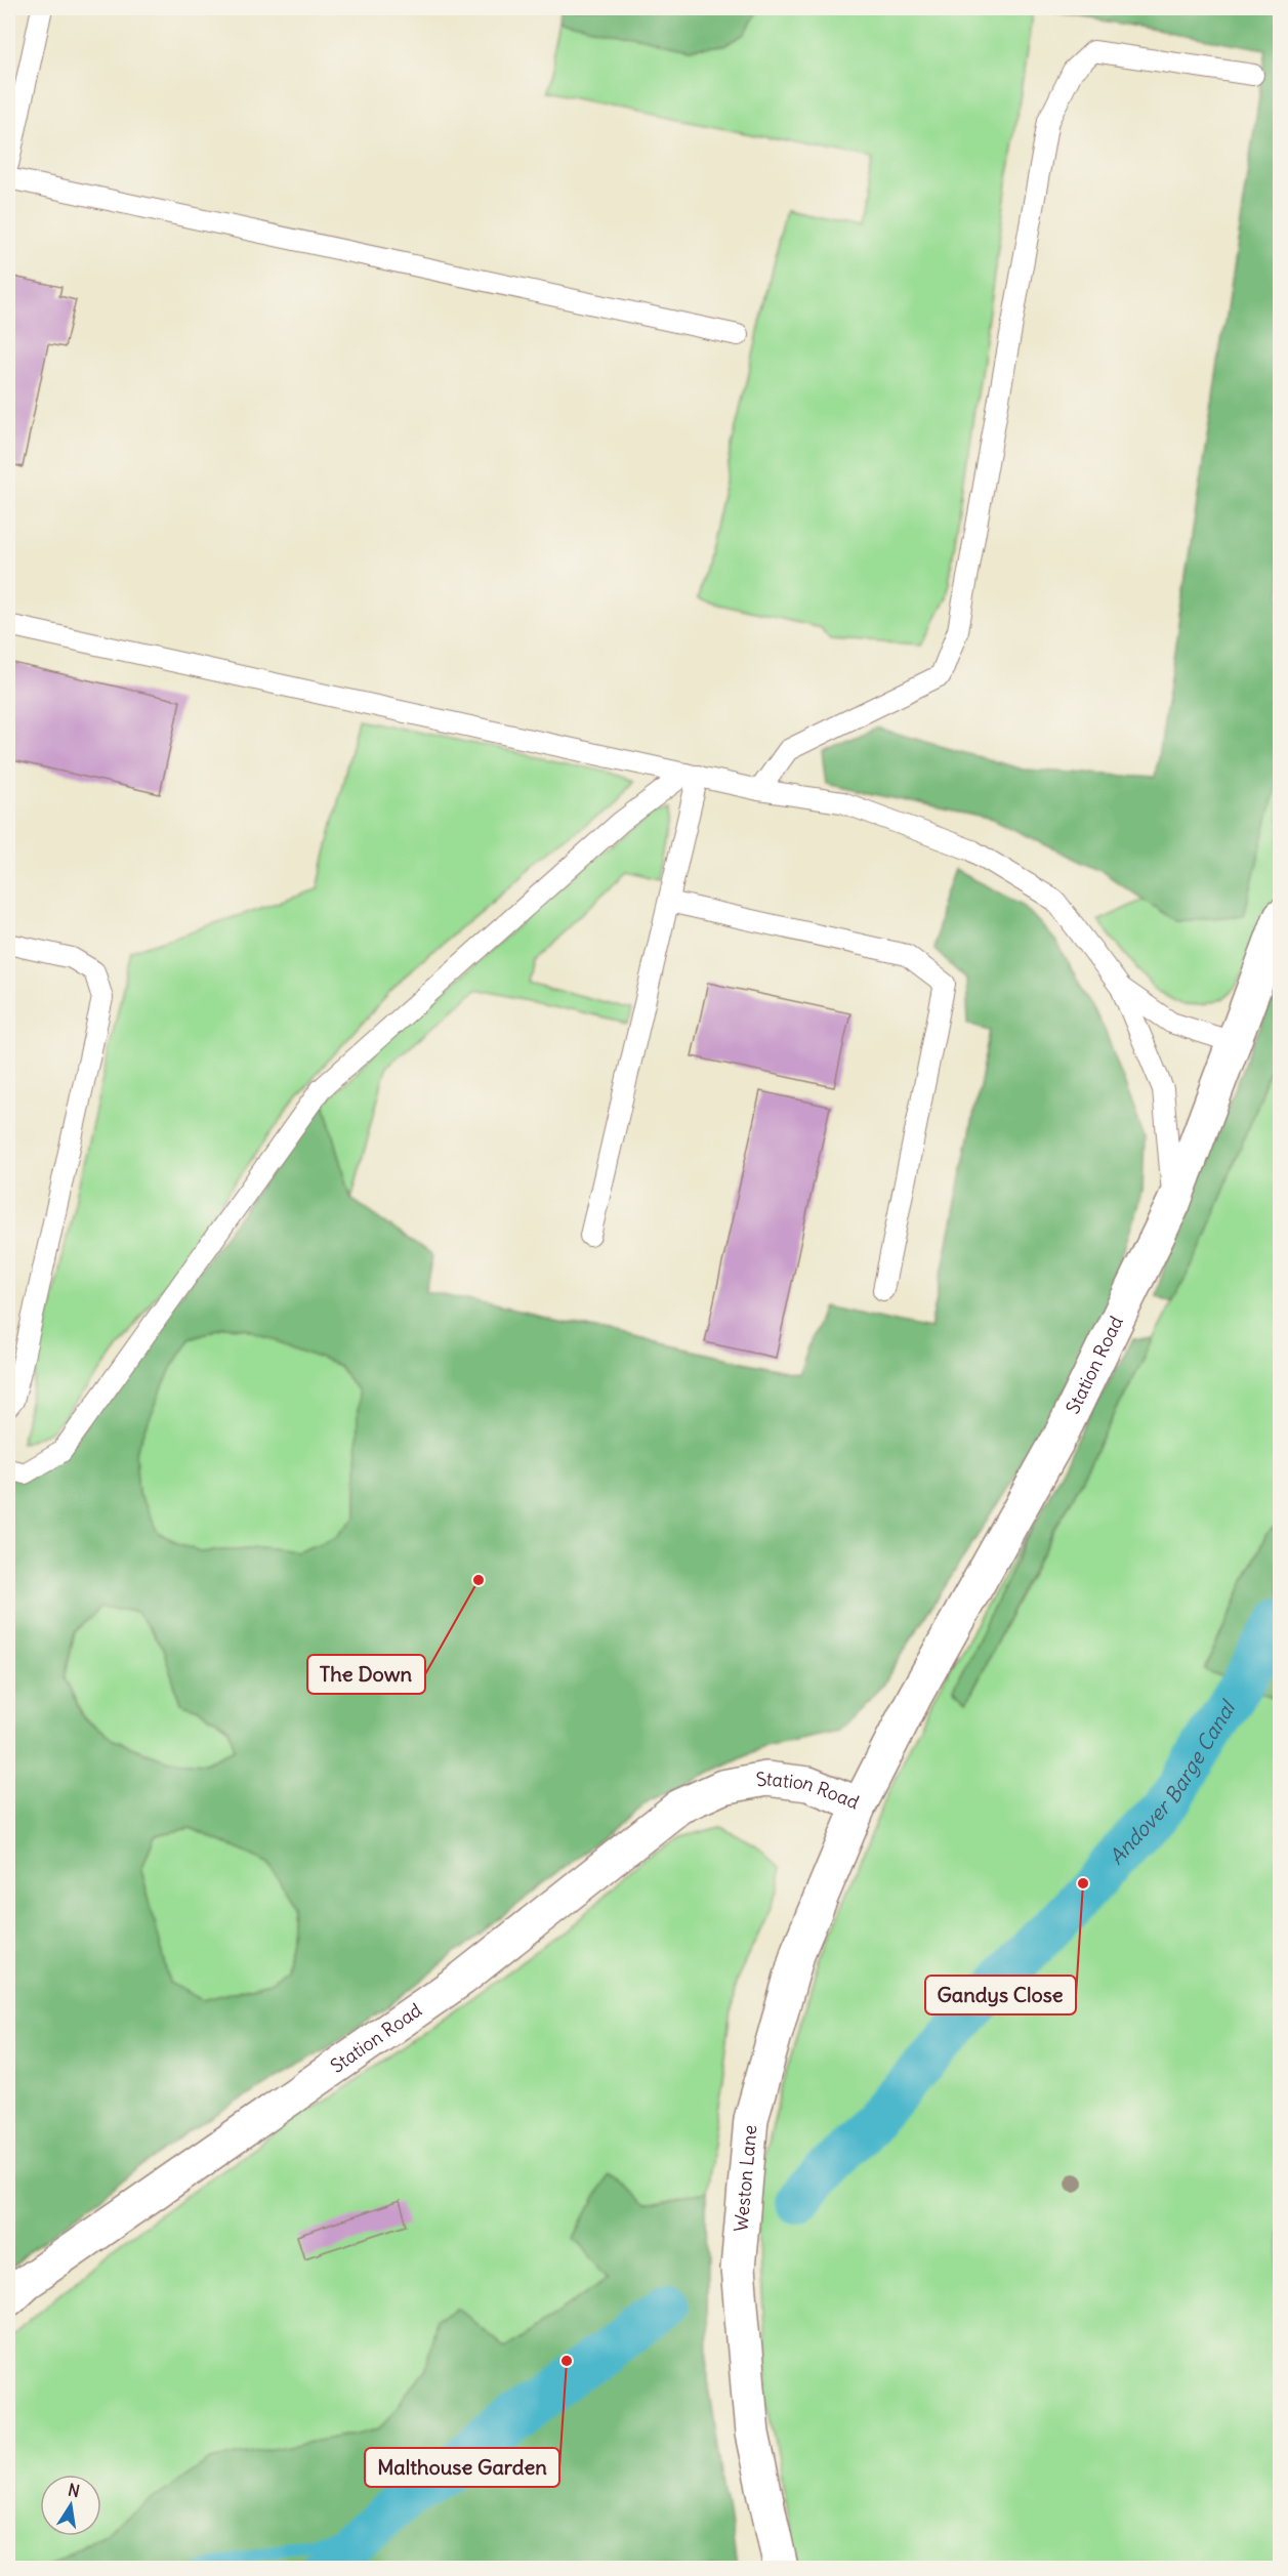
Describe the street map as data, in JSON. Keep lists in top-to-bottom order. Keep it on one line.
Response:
{"streets":{"street":["Station Road","Weston Lane"]},"crossings":[["Station Road","Weston Lane"]],"water":["Andover Barge Canal"],"places":["The Down","Gandys Close","Malthouse Garden"],"north":"top"}
